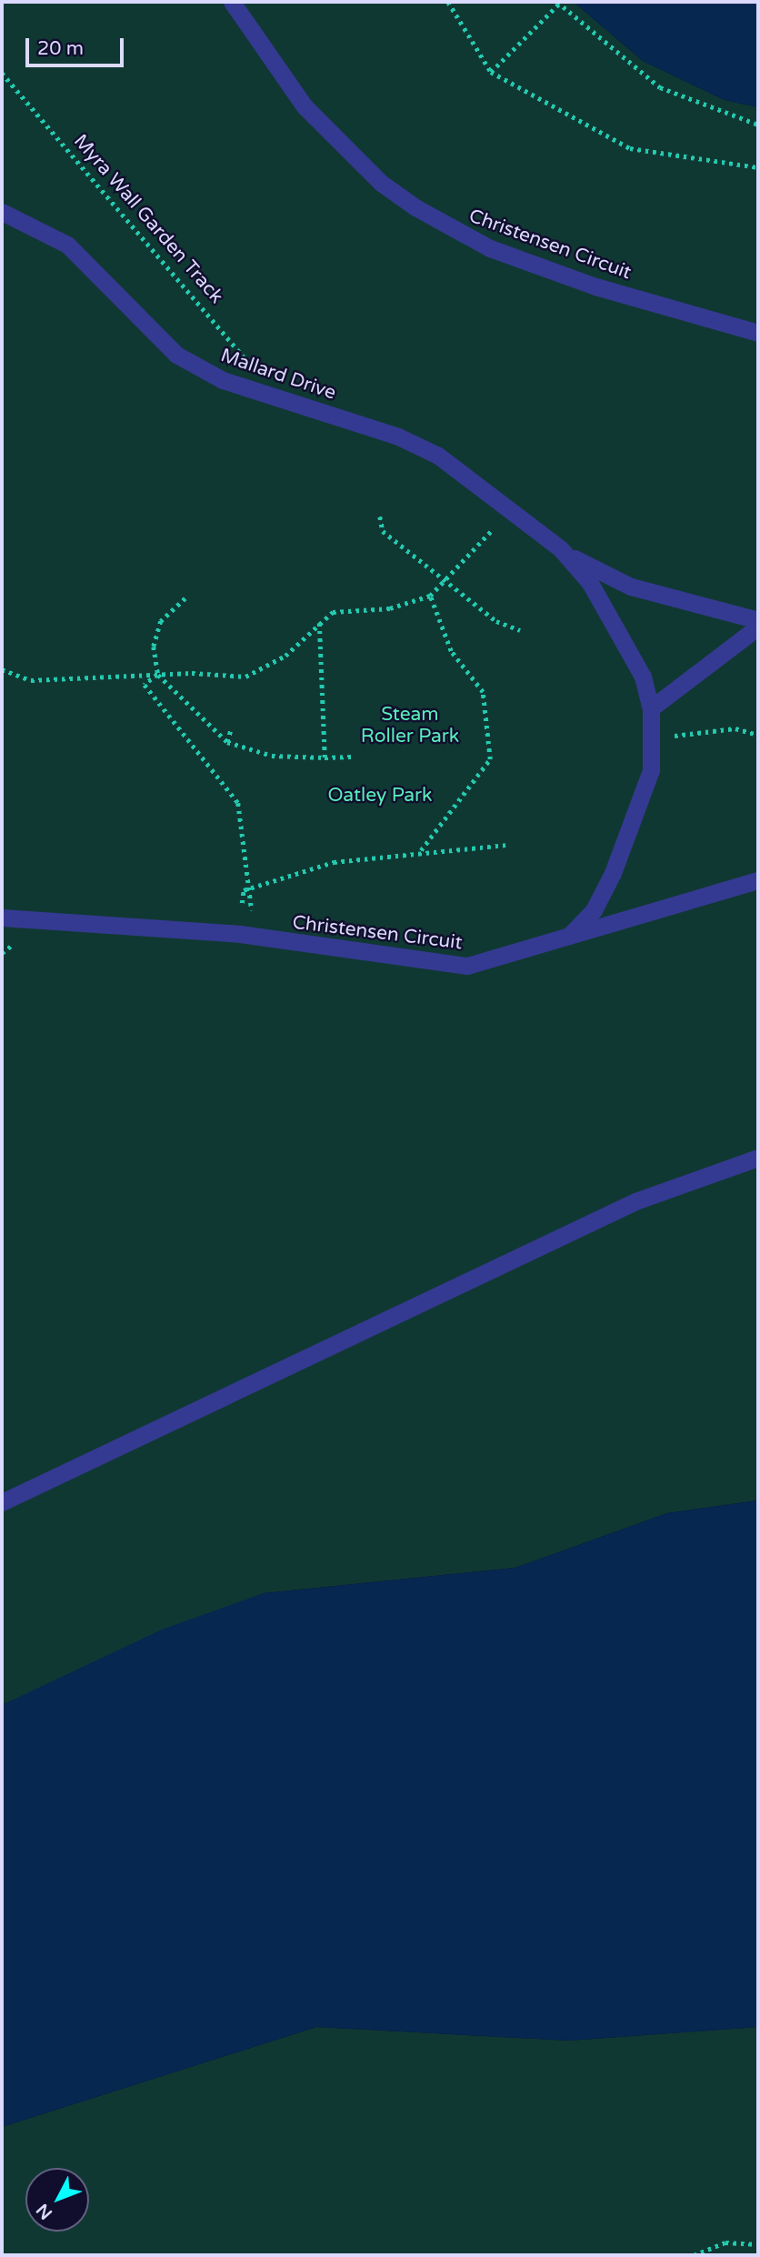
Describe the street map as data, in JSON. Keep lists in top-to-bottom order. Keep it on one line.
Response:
{"streets":{"street":["Christensen Circuit","Mallard Drive"],"path":["Myra Wall Garden Track"]},"crossings":[["Myra Wall Garden Track","Mallard Drive"]],"parks":["Steam Roller Park","Oatley Park"],"scale_bar":"20 m","north":"bottom left"}
